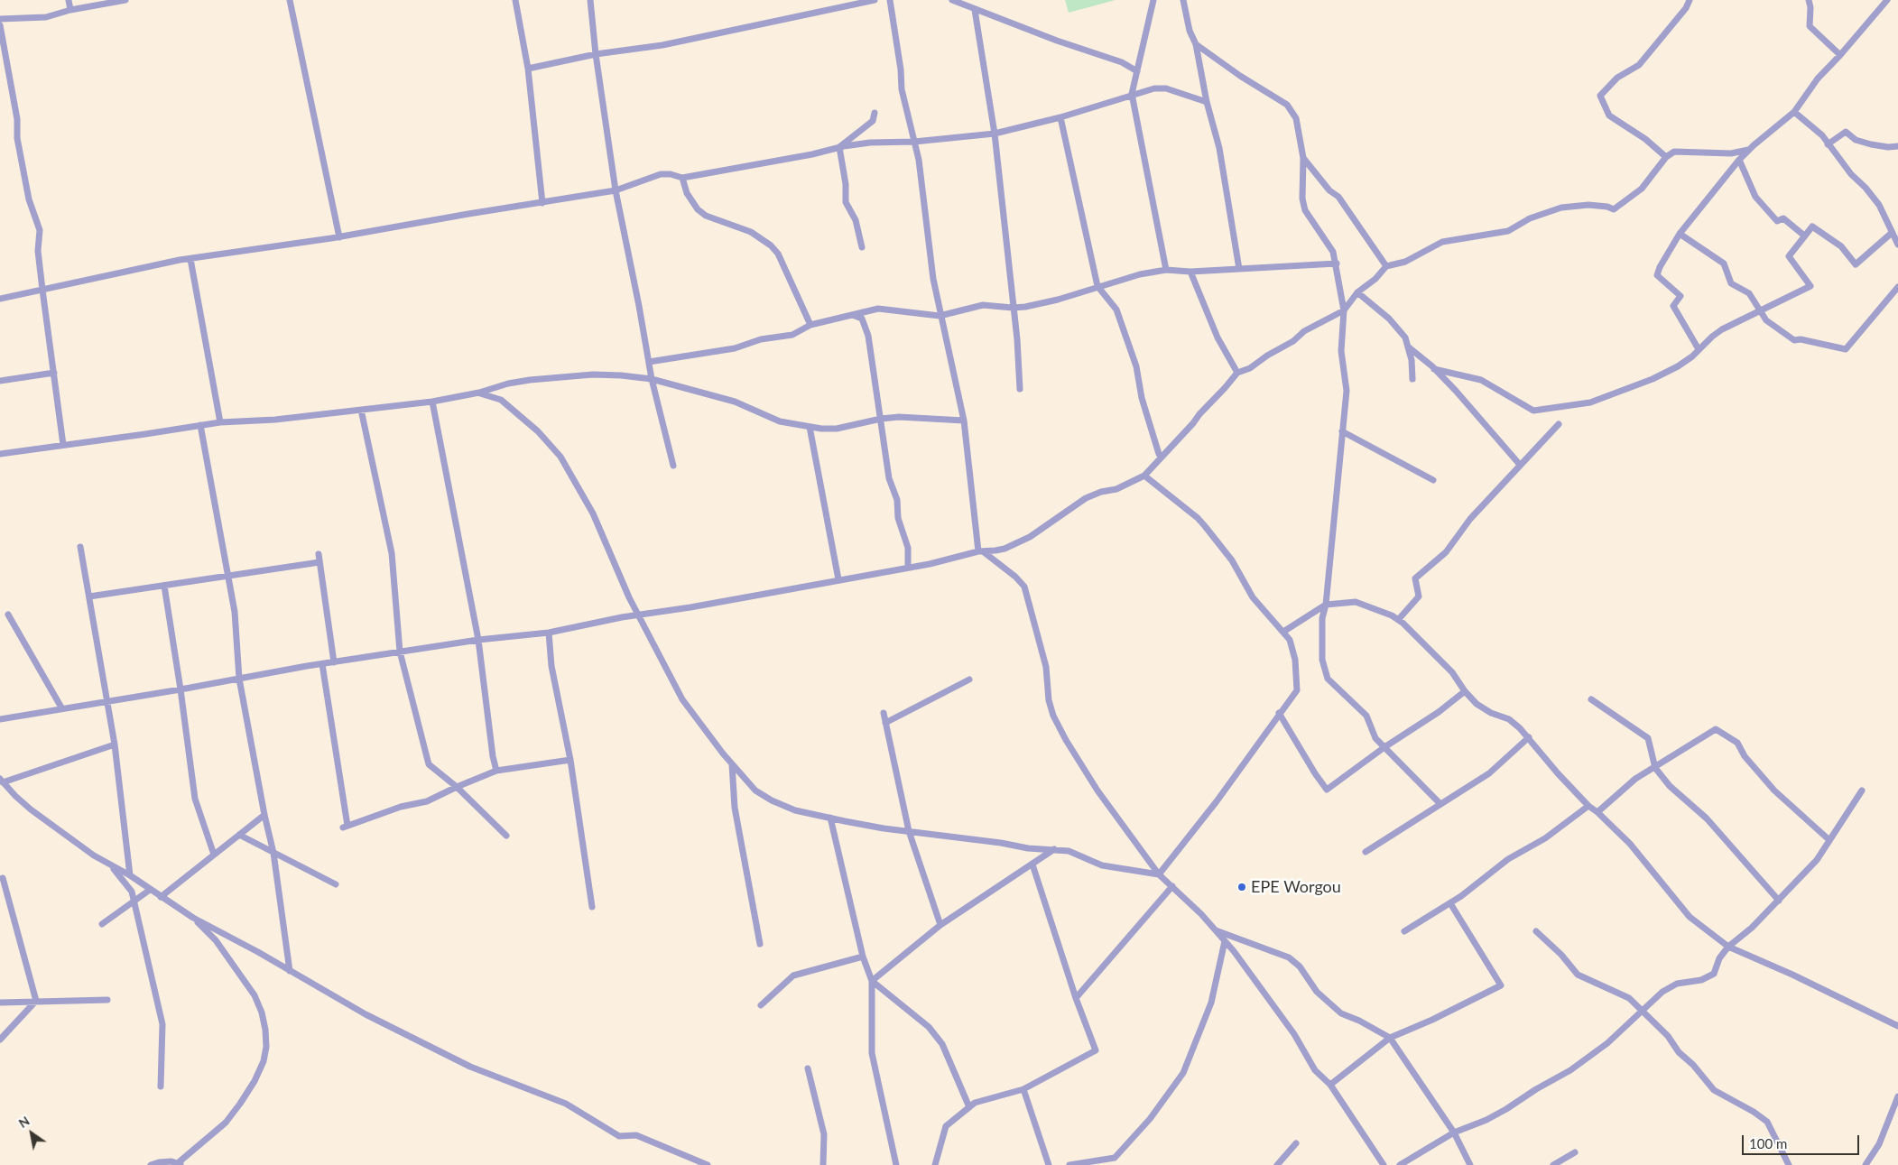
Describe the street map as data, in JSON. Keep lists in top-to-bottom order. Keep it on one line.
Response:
{"places":["EPE Worgou"],"scale_bar":"100 m","north":"top left"}
